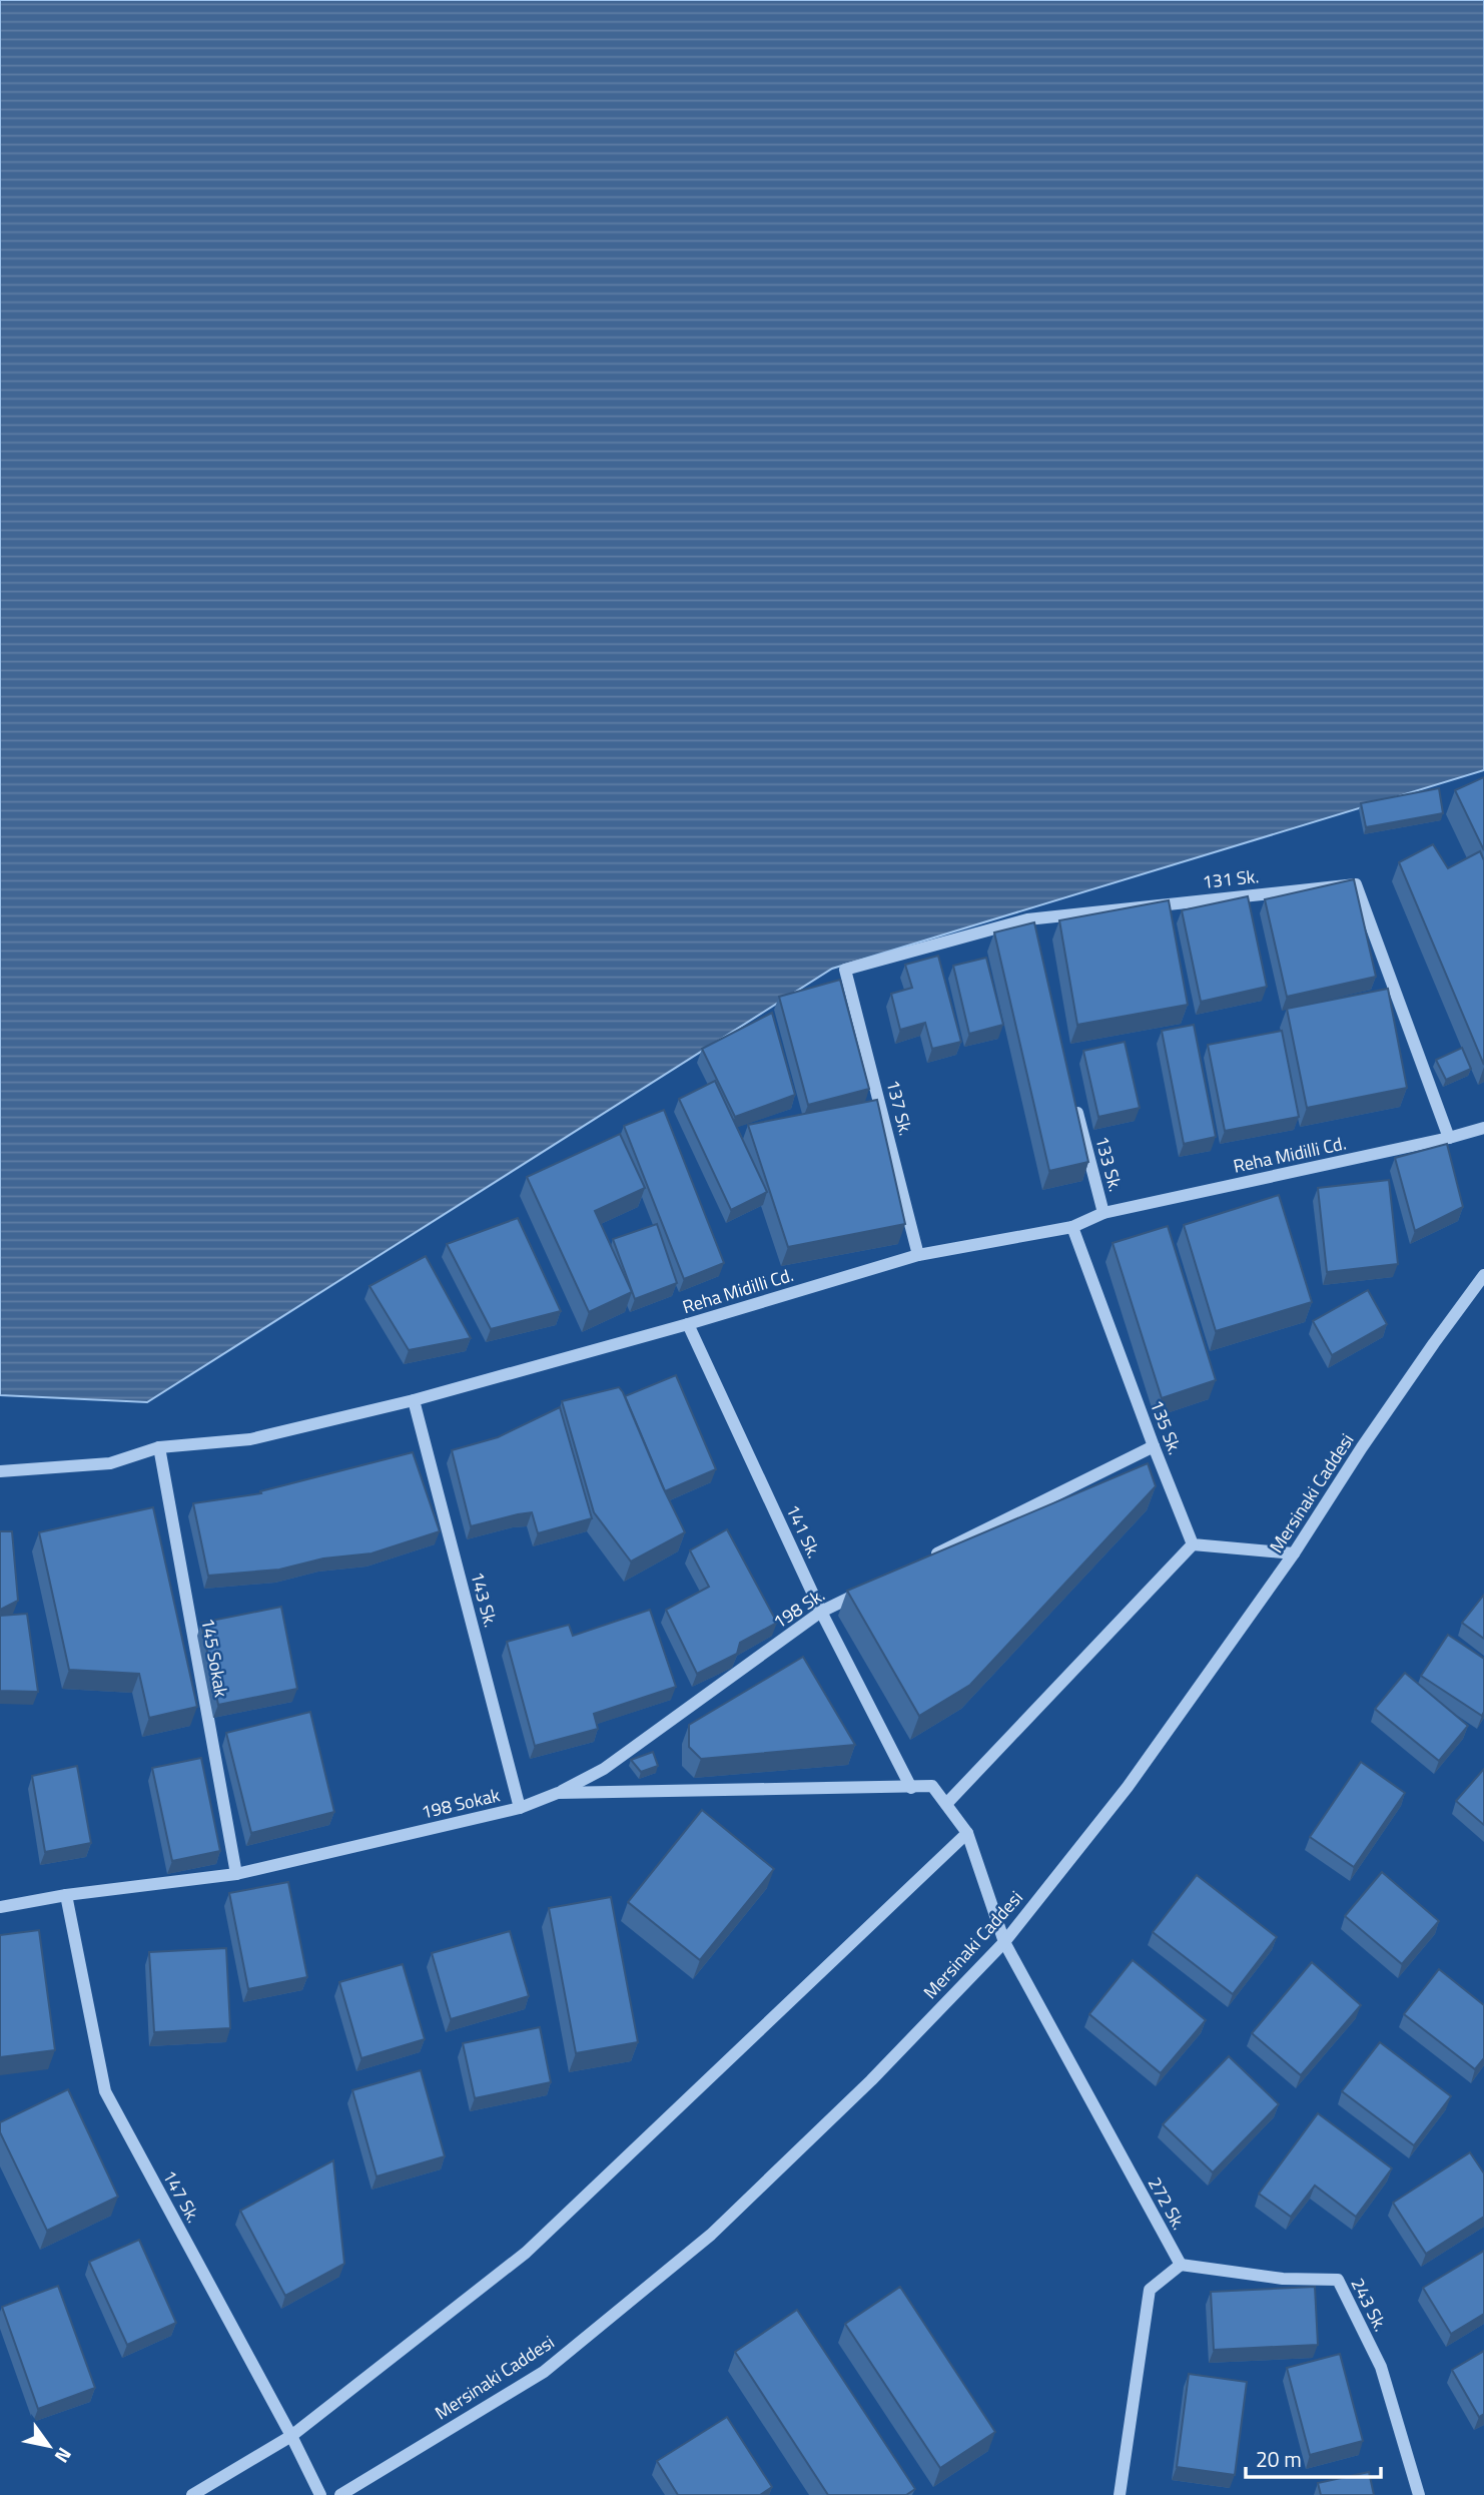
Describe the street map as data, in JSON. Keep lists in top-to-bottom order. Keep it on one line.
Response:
{"streets":{"street":["131 Sk.","137 Sk.","Reha Midilli Cd.","133 Sk.","135 Sk.","Mersinaki Caddesi","141 Sk.","143 Sk.","198 Sk.","145 Sokak","198 Sokak","147 Sk.","272 Sk.","243 Sk."]},"crossings":[["131 Sk.","137 Sk."],["131 Sk.","Reha Midilli Cd."],["137 Sk.","Reha Midilli Cd."],["Reha Midilli Cd.","133 Sk."],["Reha Midilli Cd.","135 Sk."],["Reha Midilli Cd.","141 Sk."],["Reha Midilli Cd.","143 Sk."],["Reha Midilli Cd.","145 Sokak"],["Mersinaki Caddesi","272 Sk."],["141 Sk.","198 Sk."],["141 Sk.","198 Sokak"],["143 Sk.","198 Sokak"],["198 Sk.","198 Sokak"],["145 Sokak","198 Sokak"],["198 Sokak","147 Sk."],["272 Sk.","243 Sk."]],"scale_bar":"20 m","north":"bottom right"}
